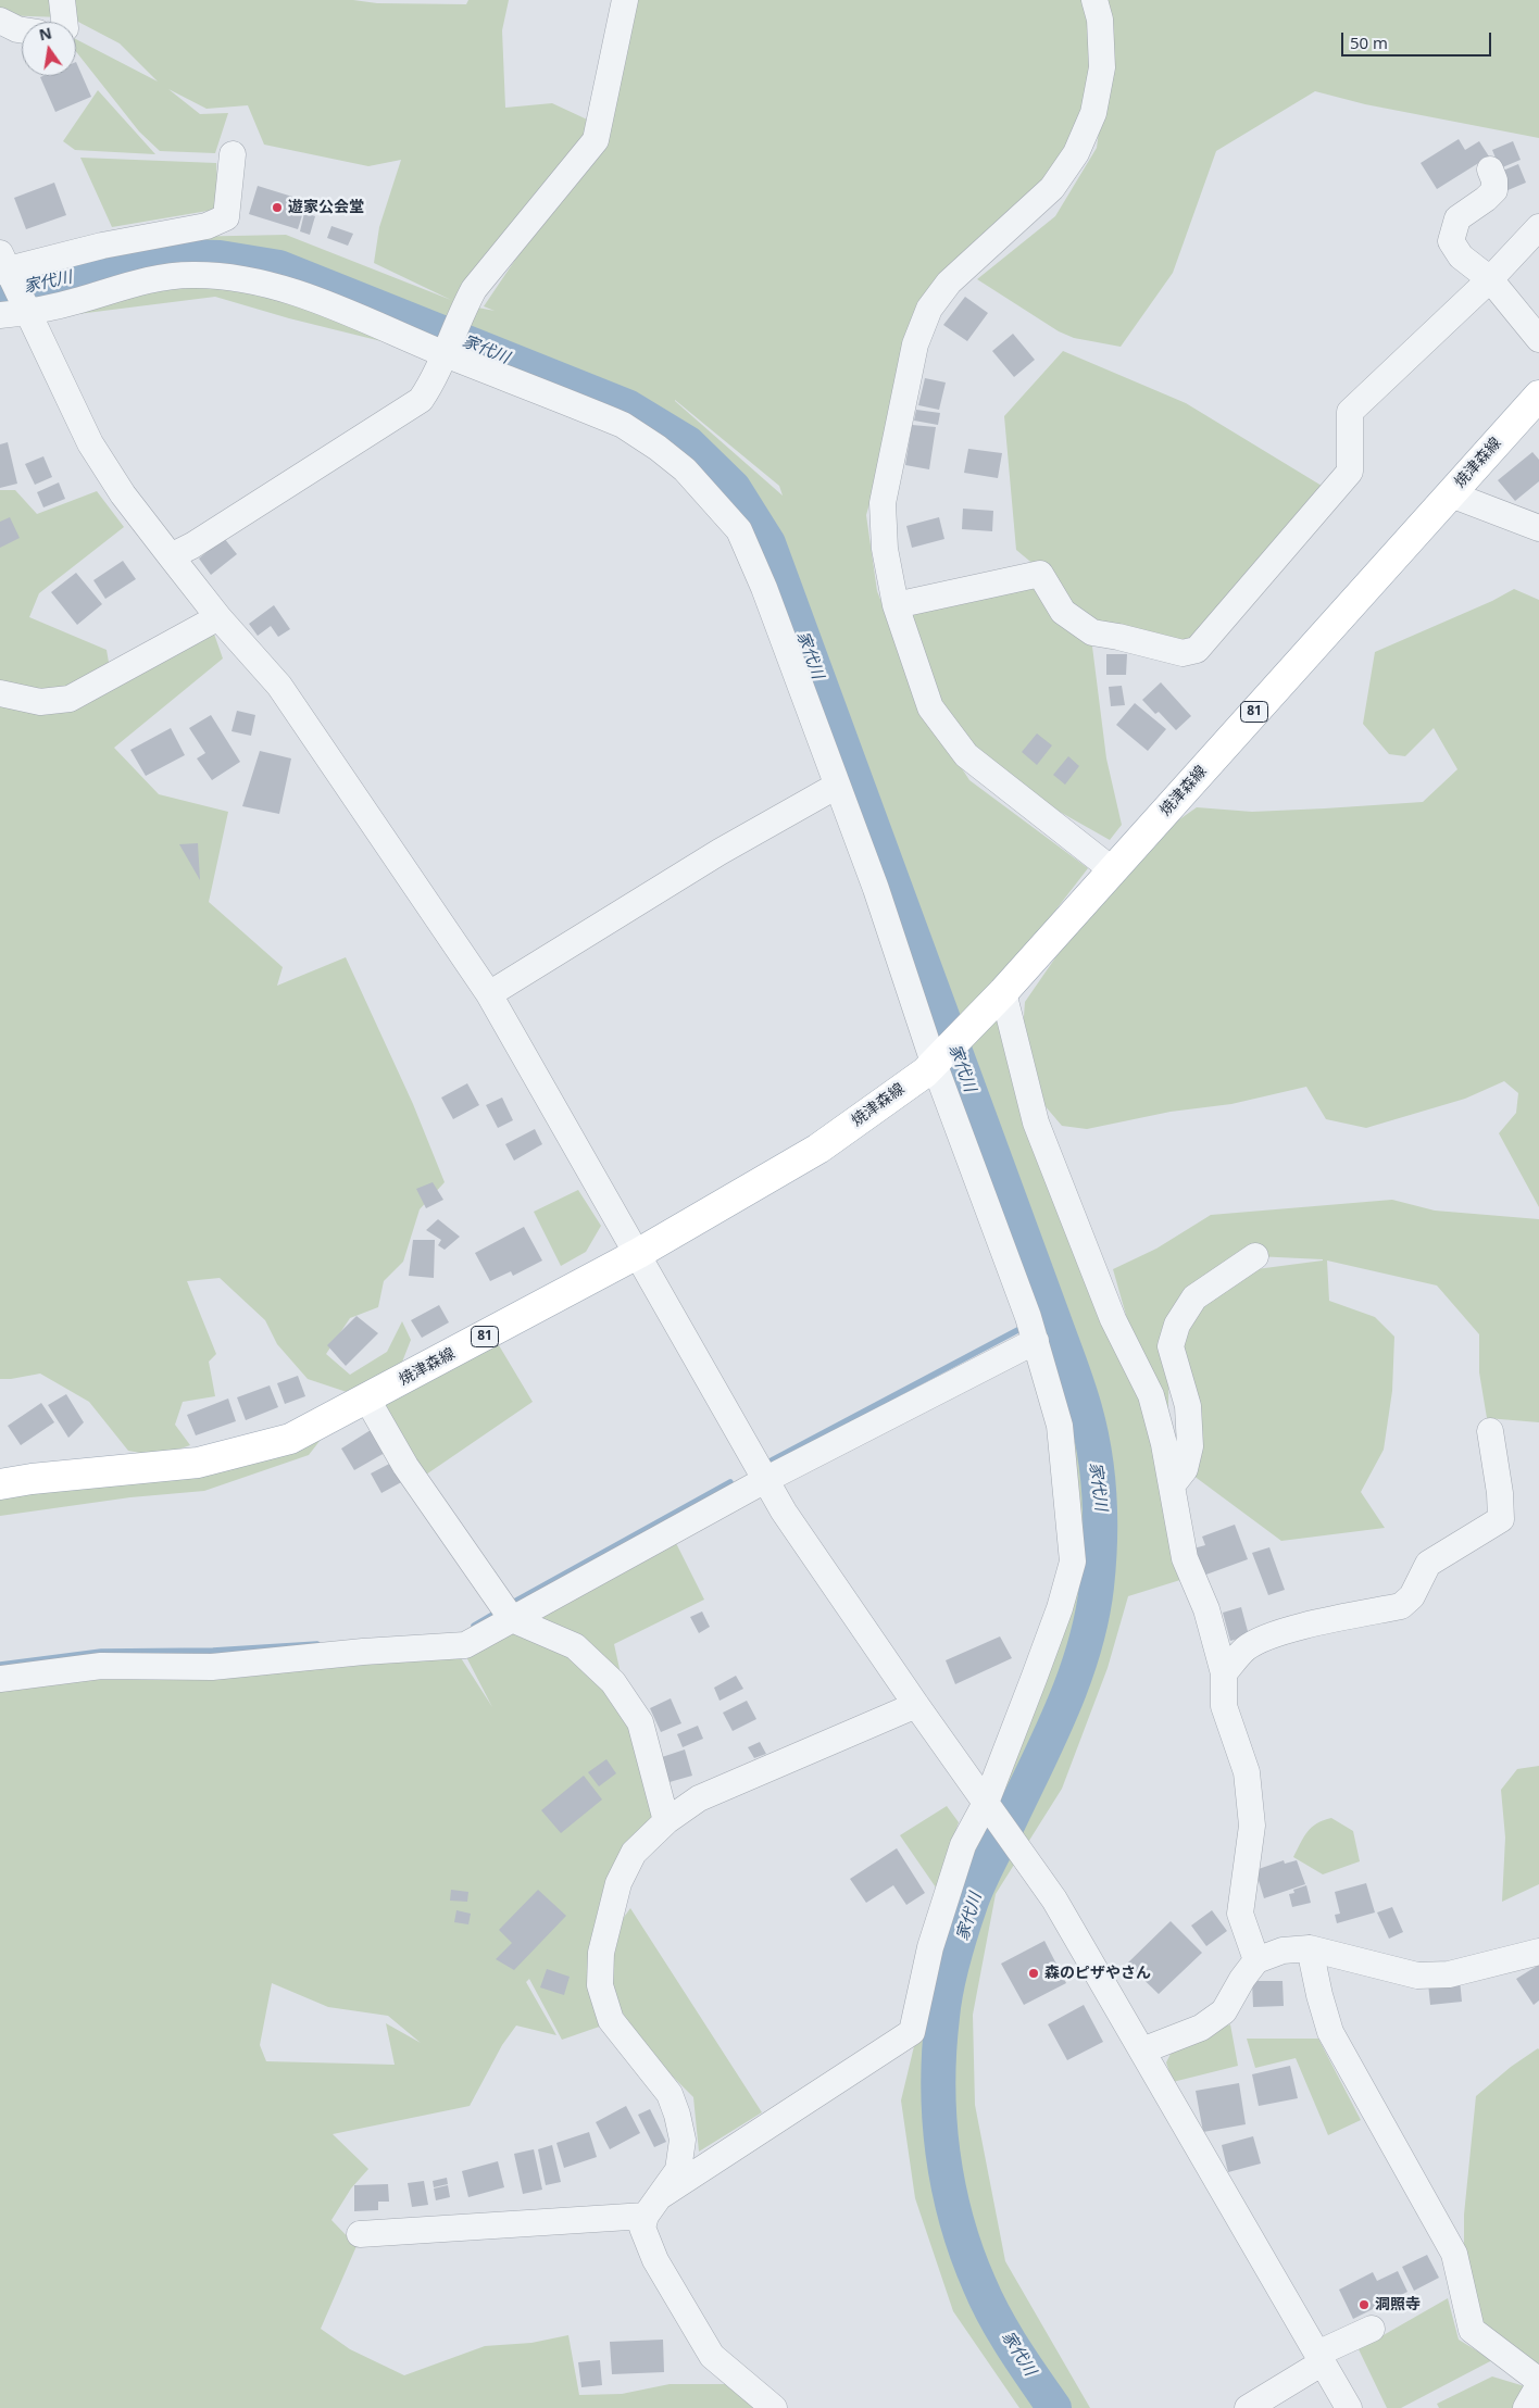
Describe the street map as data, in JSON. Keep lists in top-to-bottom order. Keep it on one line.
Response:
{"streets":{"main road":["焼津森線","81"]},"water":["家代川"],"places":["遊家公会堂","森のピザやさん","洞照寺"],"scale_bar":"50 m","north":"top"}
